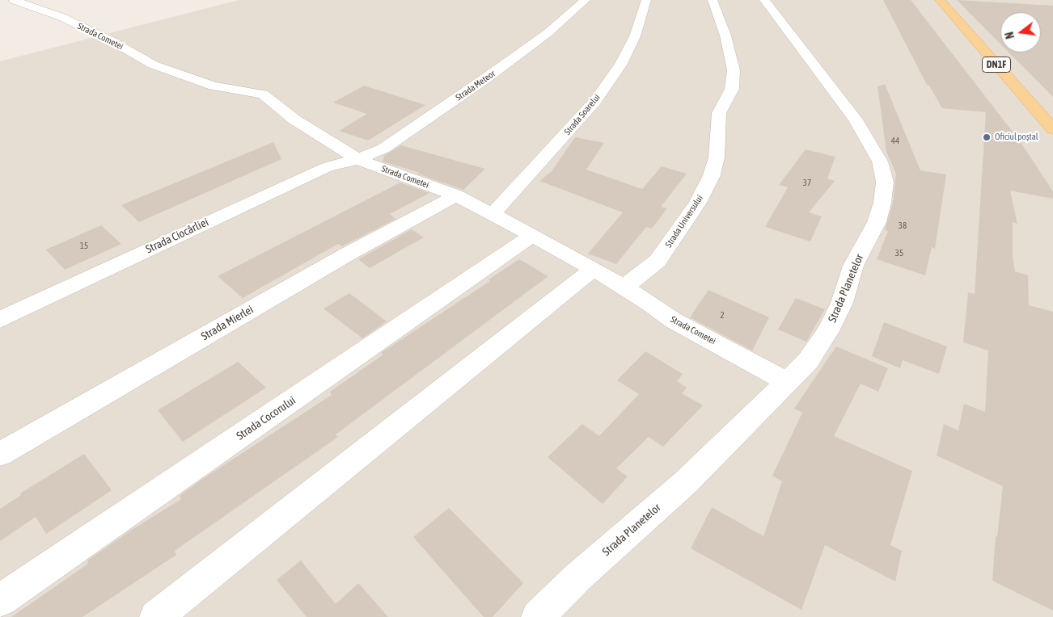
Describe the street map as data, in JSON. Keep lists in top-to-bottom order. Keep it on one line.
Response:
{"streets":{"main road":["DN1F"],"street":["Strada Cometei","Strada Meteor","Strada Soarelui","Strada Universului","Strada Ciocârliei","Strada Planetelor","Strada Mierlei","Strada Cocorului"]},"crossings":[["Strada Cometei","Strada Meteor"],["Strada Cometei","Strada Soarelui"],["Strada Cometei","Strada Universului"],["Strada Cometei","Strada Ciocârliei"],["Strada Cometei","Strada Planetelor"],["Strada Cometei","Strada Mierlei"],["Strada Cometei","Strada Cocorului"],["Strada Meteor","Strada Ciocârliei"]],"places":["Oficiul poștal"],"house_numbers":["44","37","38","15","35","2"],"north":"left"}
